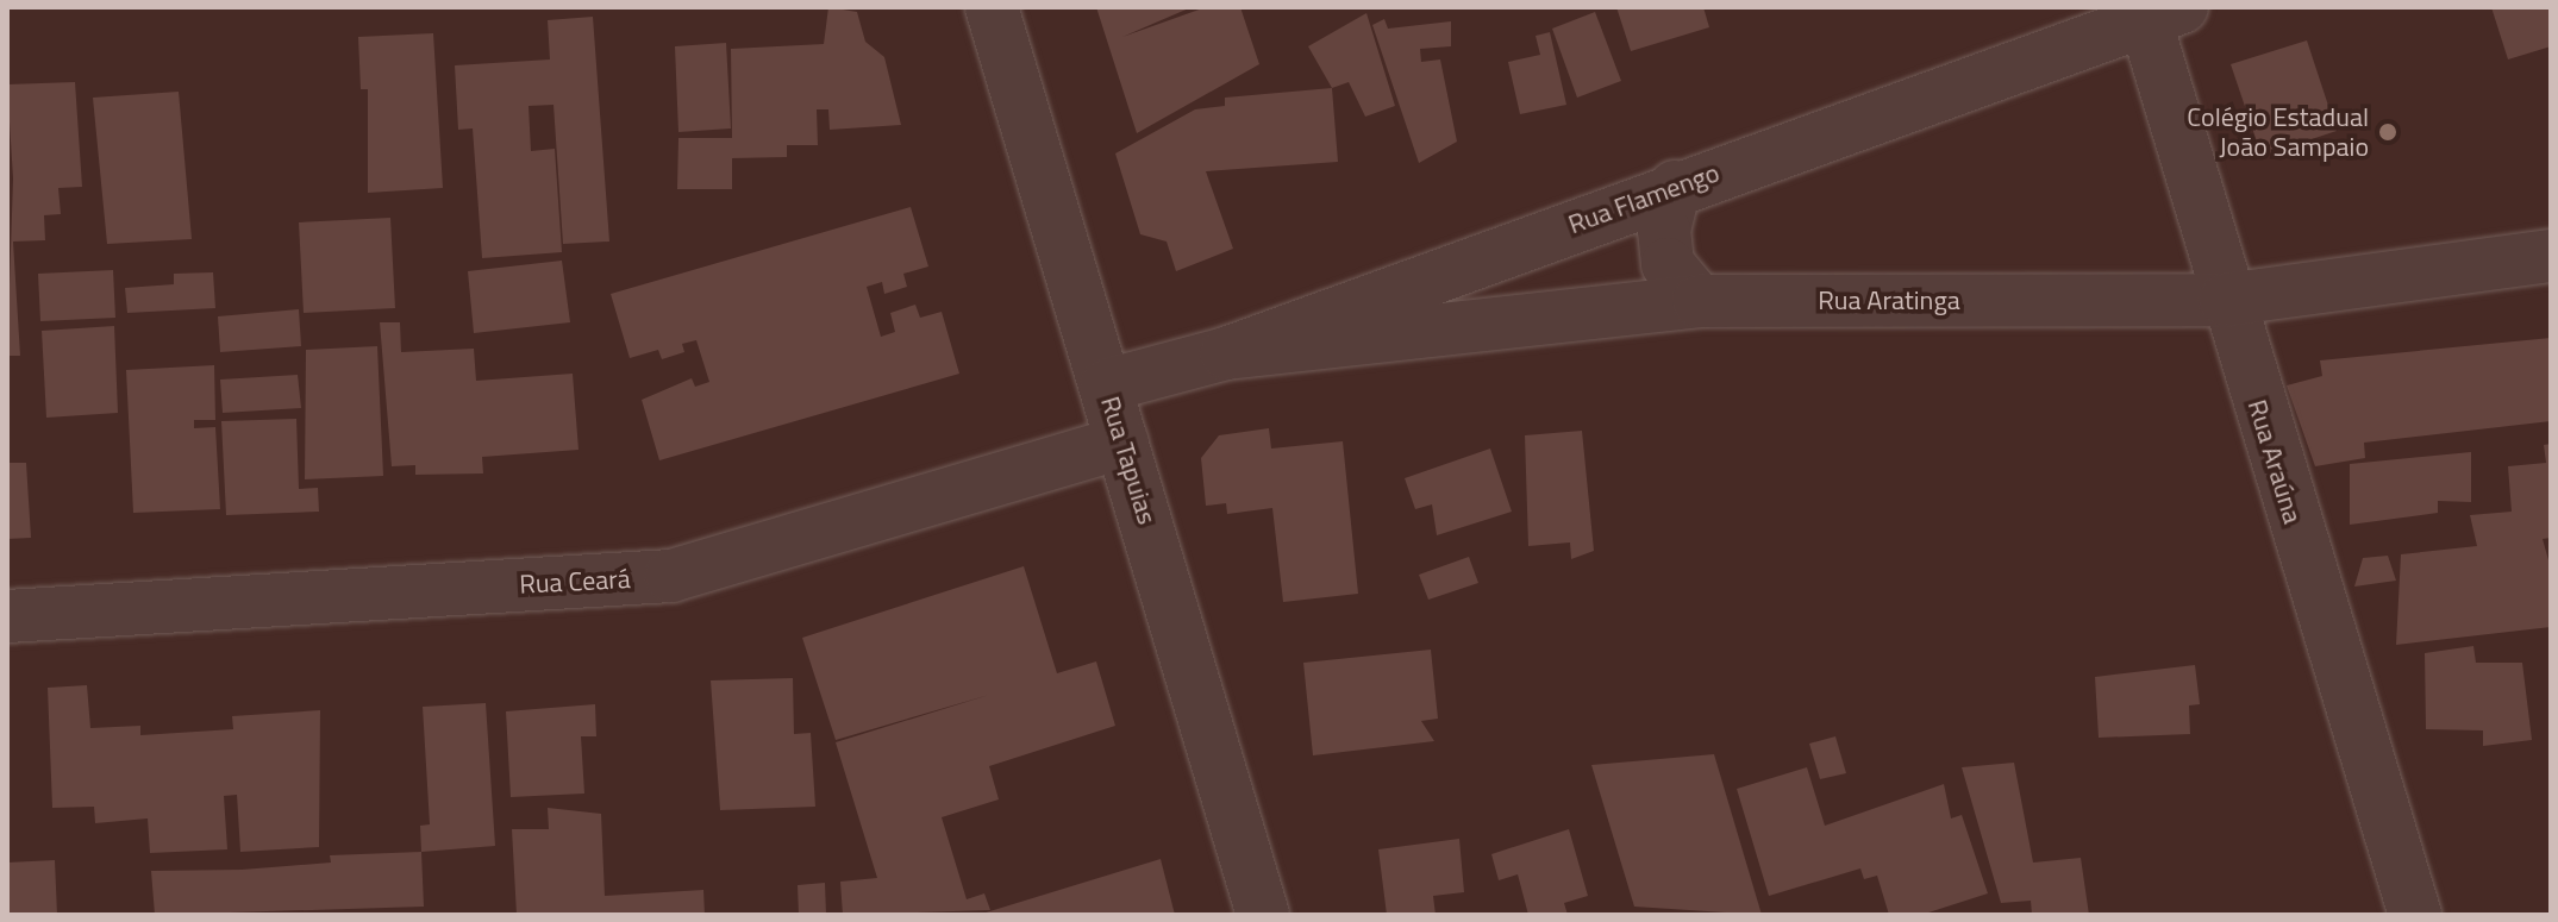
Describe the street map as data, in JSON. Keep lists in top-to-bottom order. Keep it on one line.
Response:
{"streets":{"street":["Rua Flamengo","Rua Aratinga","Rua Tapuias","Rua Araúna","Rua Ceará"]},"crossings":[["Rua Flamengo","Rua Aratinga"],["Rua Flamengo","Rua Tapuias"],["Rua Flamengo","Rua Araúna"],["Rua Aratinga","Rua Araúna"],["Rua Tapuias","Rua Ceará"]],"places":["Colégio Estadual João Sampaio"]}
